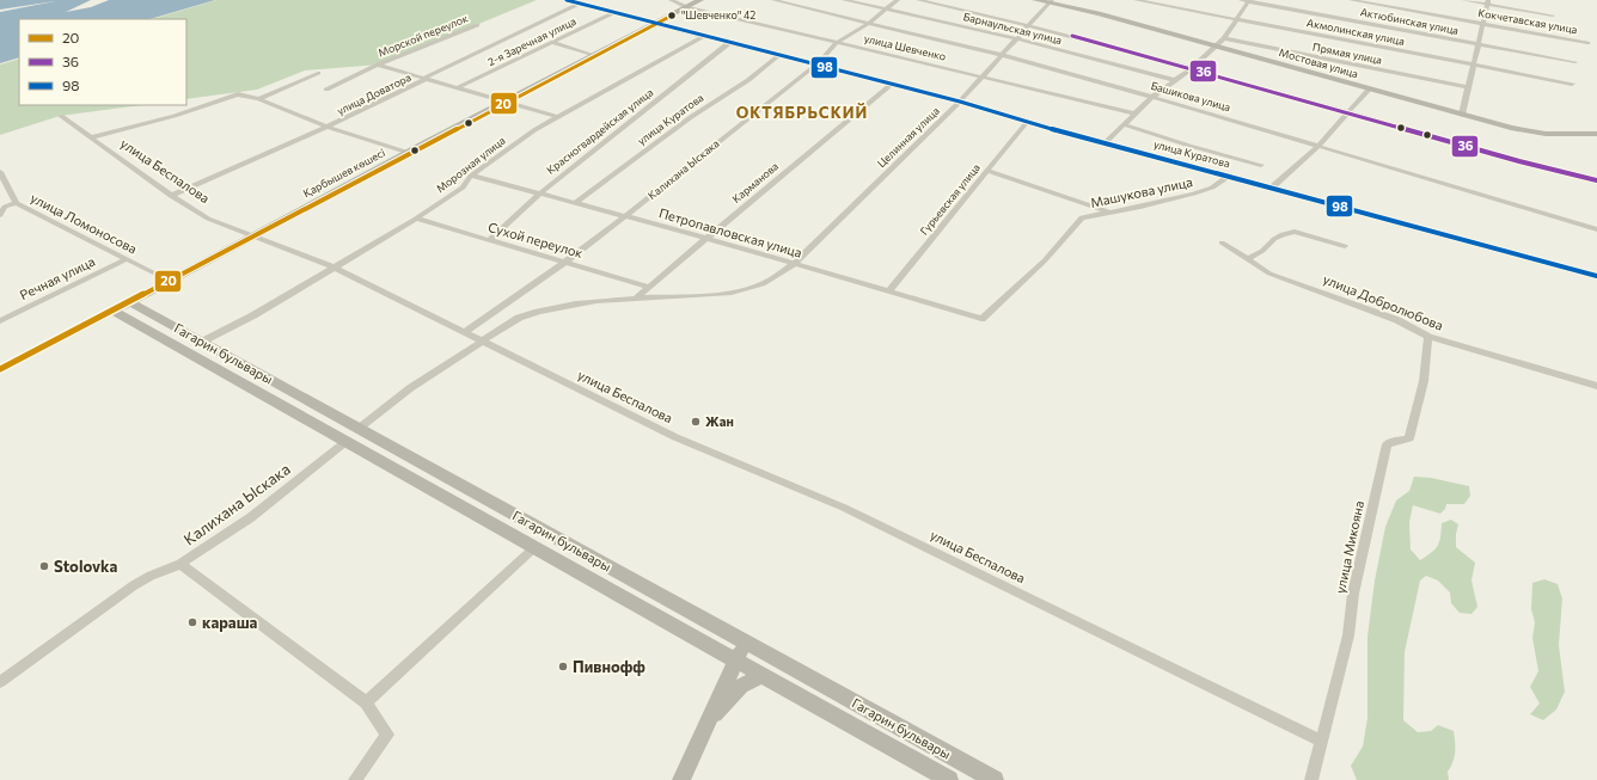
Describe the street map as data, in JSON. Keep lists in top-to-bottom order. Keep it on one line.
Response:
{"streets":{"main road":["Мостовая улица","Қарбышев көшесі","Гагарин бульвары"],"street":["Актюбинская улица","Кокчетавская улица","Барнаульская улица","Акмолинская улица","Морской переулок","2-я Заречная улица","улица Шевченко","Прямая улица","улица Доватора","Башикова улица","улица Куратова","Красногвардейская улица","Целинная улица","Морозная улица","Калихана Ыскака","улица Беспалова","Карманова","Машукова улица","Гурьевская улица","улица Ломоносова","Петропавловская улица","Сухой переулок","Речная улица","улица Добролюбова","улица Микояна"]},"crossings":[["Барнаульская улица","Целинная улица"],["Барнаульская улица","Калихана Ыскака"],["Морской переулок","2-я Заречная улица"],["Морской переулок","улица Доватора"],["Морской переулок","Морозная улица"],["Морской переулок","Қарбышев көшесі"],["2-я Заречная улица","улица Куратова"],["улица Шевченко","Целинная улица"],["улица Шевченко","Калихана Ыскака"],["улица Шевченко","Қарбышев көшесі"],["Мостовая улица","Целинная улица"],["улица Доватора","улица Куратова"],["улица Доватора","улица Беспалова"],["Башикова улица","Целинная улица"],["Башикова улица","Калихана Ыскака"],["улица Куратова","Красногвардейская улица"],["улица Куратова","Целинная улица"],["улица Куратова","Морозная улица"],["улица Куратова","Калихана Ыскака"],["улица Куратова","Қарбышев көшесі"],["улица Куратова","Карманова"],["улица Куратова","Машукова улица"],["улица Куратова","Гурьевская улица"],["улица Куратова","Петропавловская улица"],["Красногвардейская улица","Петропавловская улица"],["Красногвардейская улица","Сухой переулок"],["Целинная улица","улица Беспалова"],["Целинная улица","Карманова"],["Целинная улица","Петропавловская улица"],["Целинная улица","Гагарин бульвары"],["Морозная улица","улица Беспалова"],["Морозная улица","Петропавловская улица"],["Морозная улица","Сухой переулок"],["Морозная улица","Гагарин бульвары"],["Калихана Ыскака","улица Беспалова"],["Калихана Ыскака","Петропавловская улица"],["Калихана Ыскака","Сухой переулок"],["Калихана Ыскака","Гагарин бульвары"],["улица Беспалова","Қарбышев көшесі"],["улица Беспалова","улица Микояна"],["Қарбышев көшесі","улица Ломоносова"],["Қарбышев көшесі","Гагарин бульвары"],["Карманова","Петропавловская улица"],["Карманова","Сухой переулок"],["Машукова улица","Петропавловская улица"],["Гурьевская улица","Петропавловская улица"],["улица Ломоносова","Речная улица"],["улица Добролюбова","улица Микояна"]],"districts":["ОКТЯБРЬСКИЙ"],"places":["\"Шевченко\" 42","Жан","Stolovka","караша","Пивнофф"],"lines":["transit line 98","transit line 20","transit line 36"],"legend":["20","36","98"]}
